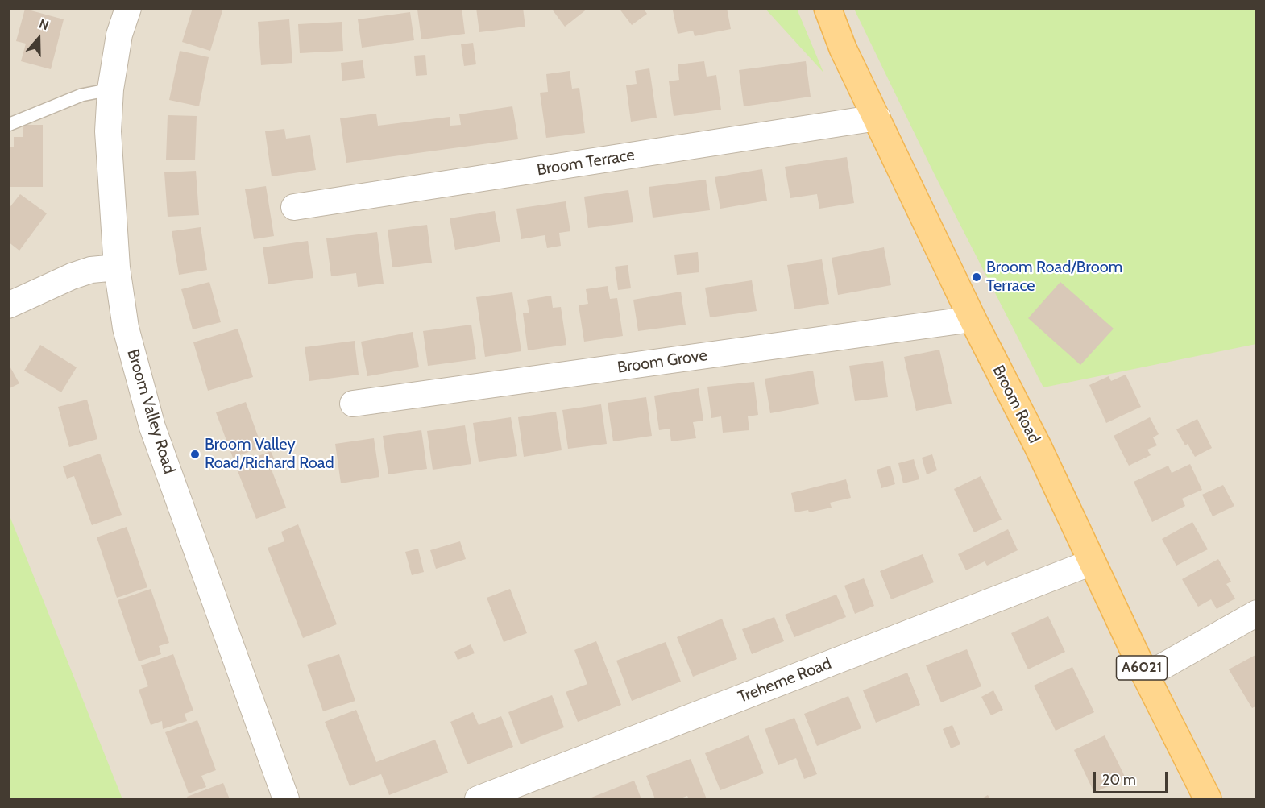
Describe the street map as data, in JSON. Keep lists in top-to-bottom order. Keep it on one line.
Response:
{"streets":{"main road":["Broom Road","A6021"],"street":["Broom Terrace","Broom Grove","Broom Valley Road","Treherne Road"]},"crossings":[["Broom Terrace","Broom Road"],["Broom Grove","Broom Road"],["Broom Road","Treherne Road"]],"places":["Broom Road/Broom Terrace","Broom Valley Road/Richard Road"],"scale_bar":"20 m","north":"top"}
